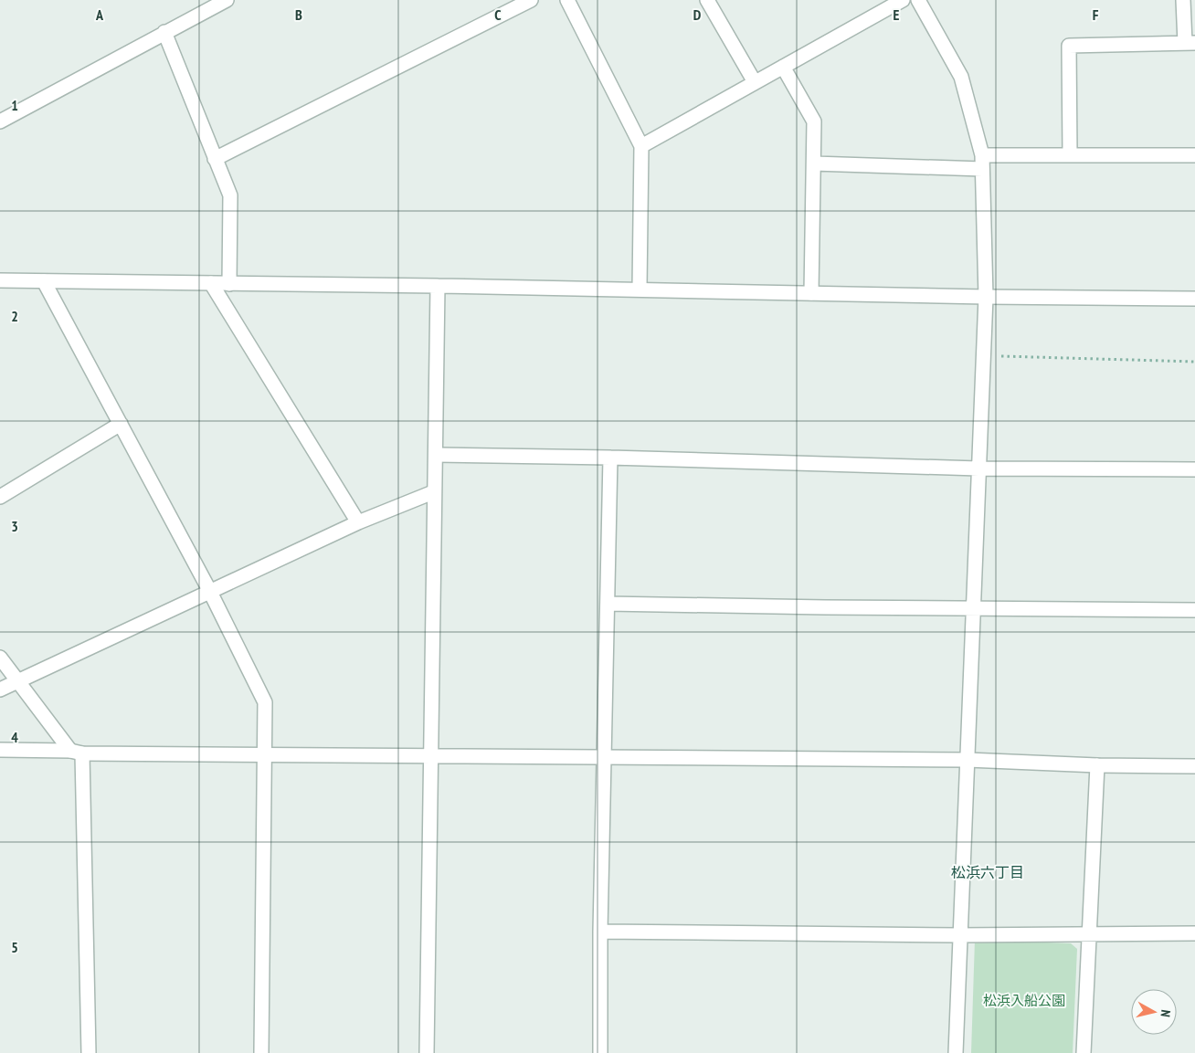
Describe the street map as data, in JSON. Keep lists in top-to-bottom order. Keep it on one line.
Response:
{"districts":["松浜六丁目"],"parks":["松浜入船公園"],"north":"right","grid":{"columns":["A","B","C","D","E","F"],"rows":["1","2","3","4","5"]}}
